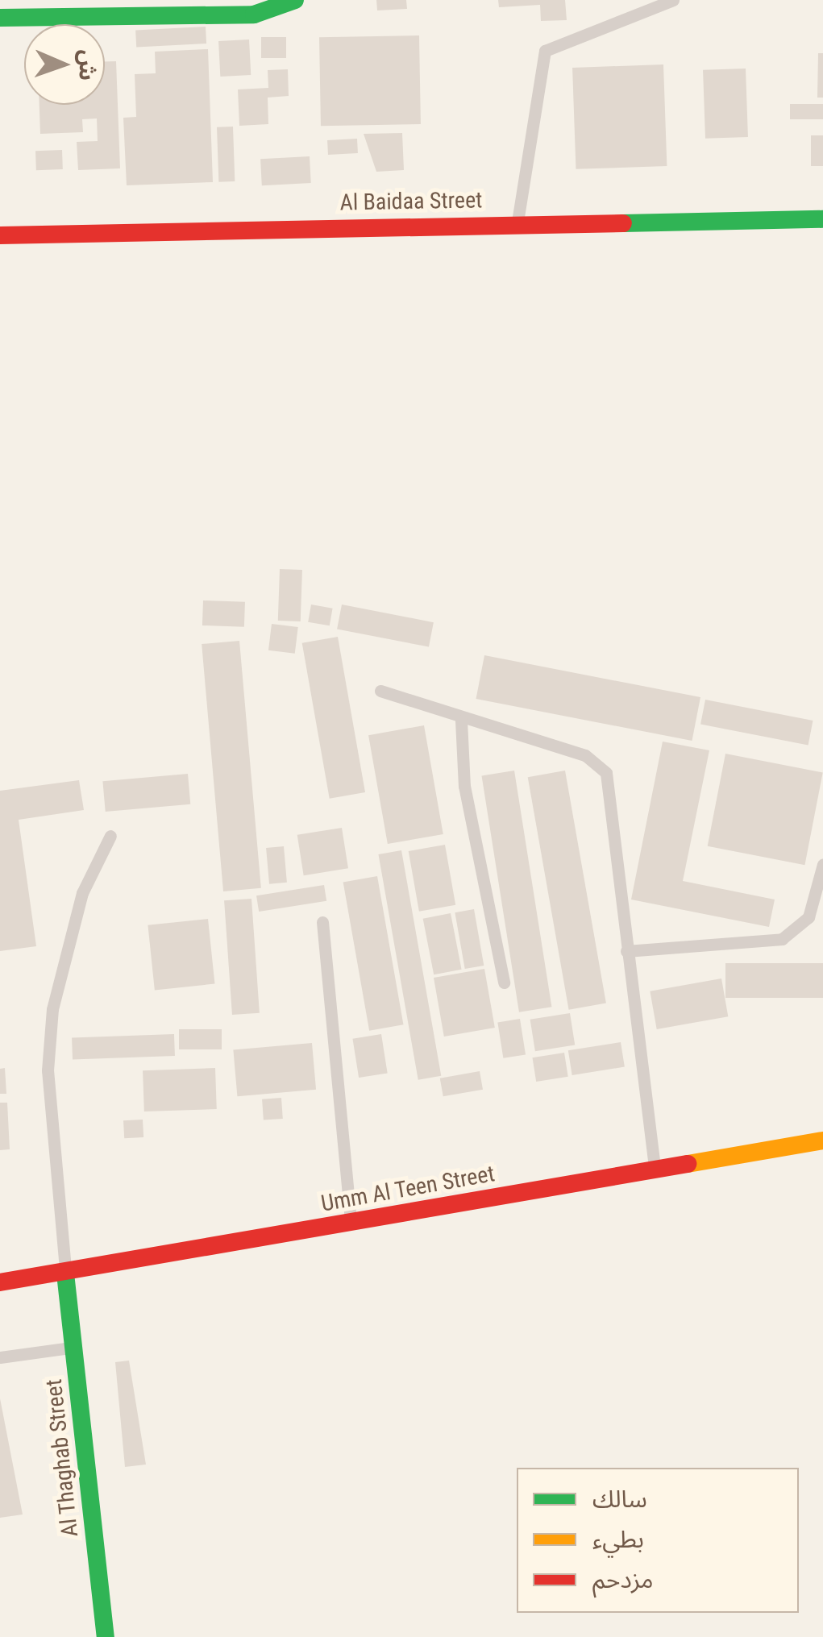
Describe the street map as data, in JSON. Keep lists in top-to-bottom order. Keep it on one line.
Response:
{"streets":{"street":["Al Baidaa Street","Umm Al Teen Street","Al Thaghab Street"]},"crossings":[["Umm Al Teen Street","Al Thaghab Street"]],"legend":["سالك","بطيء","مزدحم"],"north":"right"}
